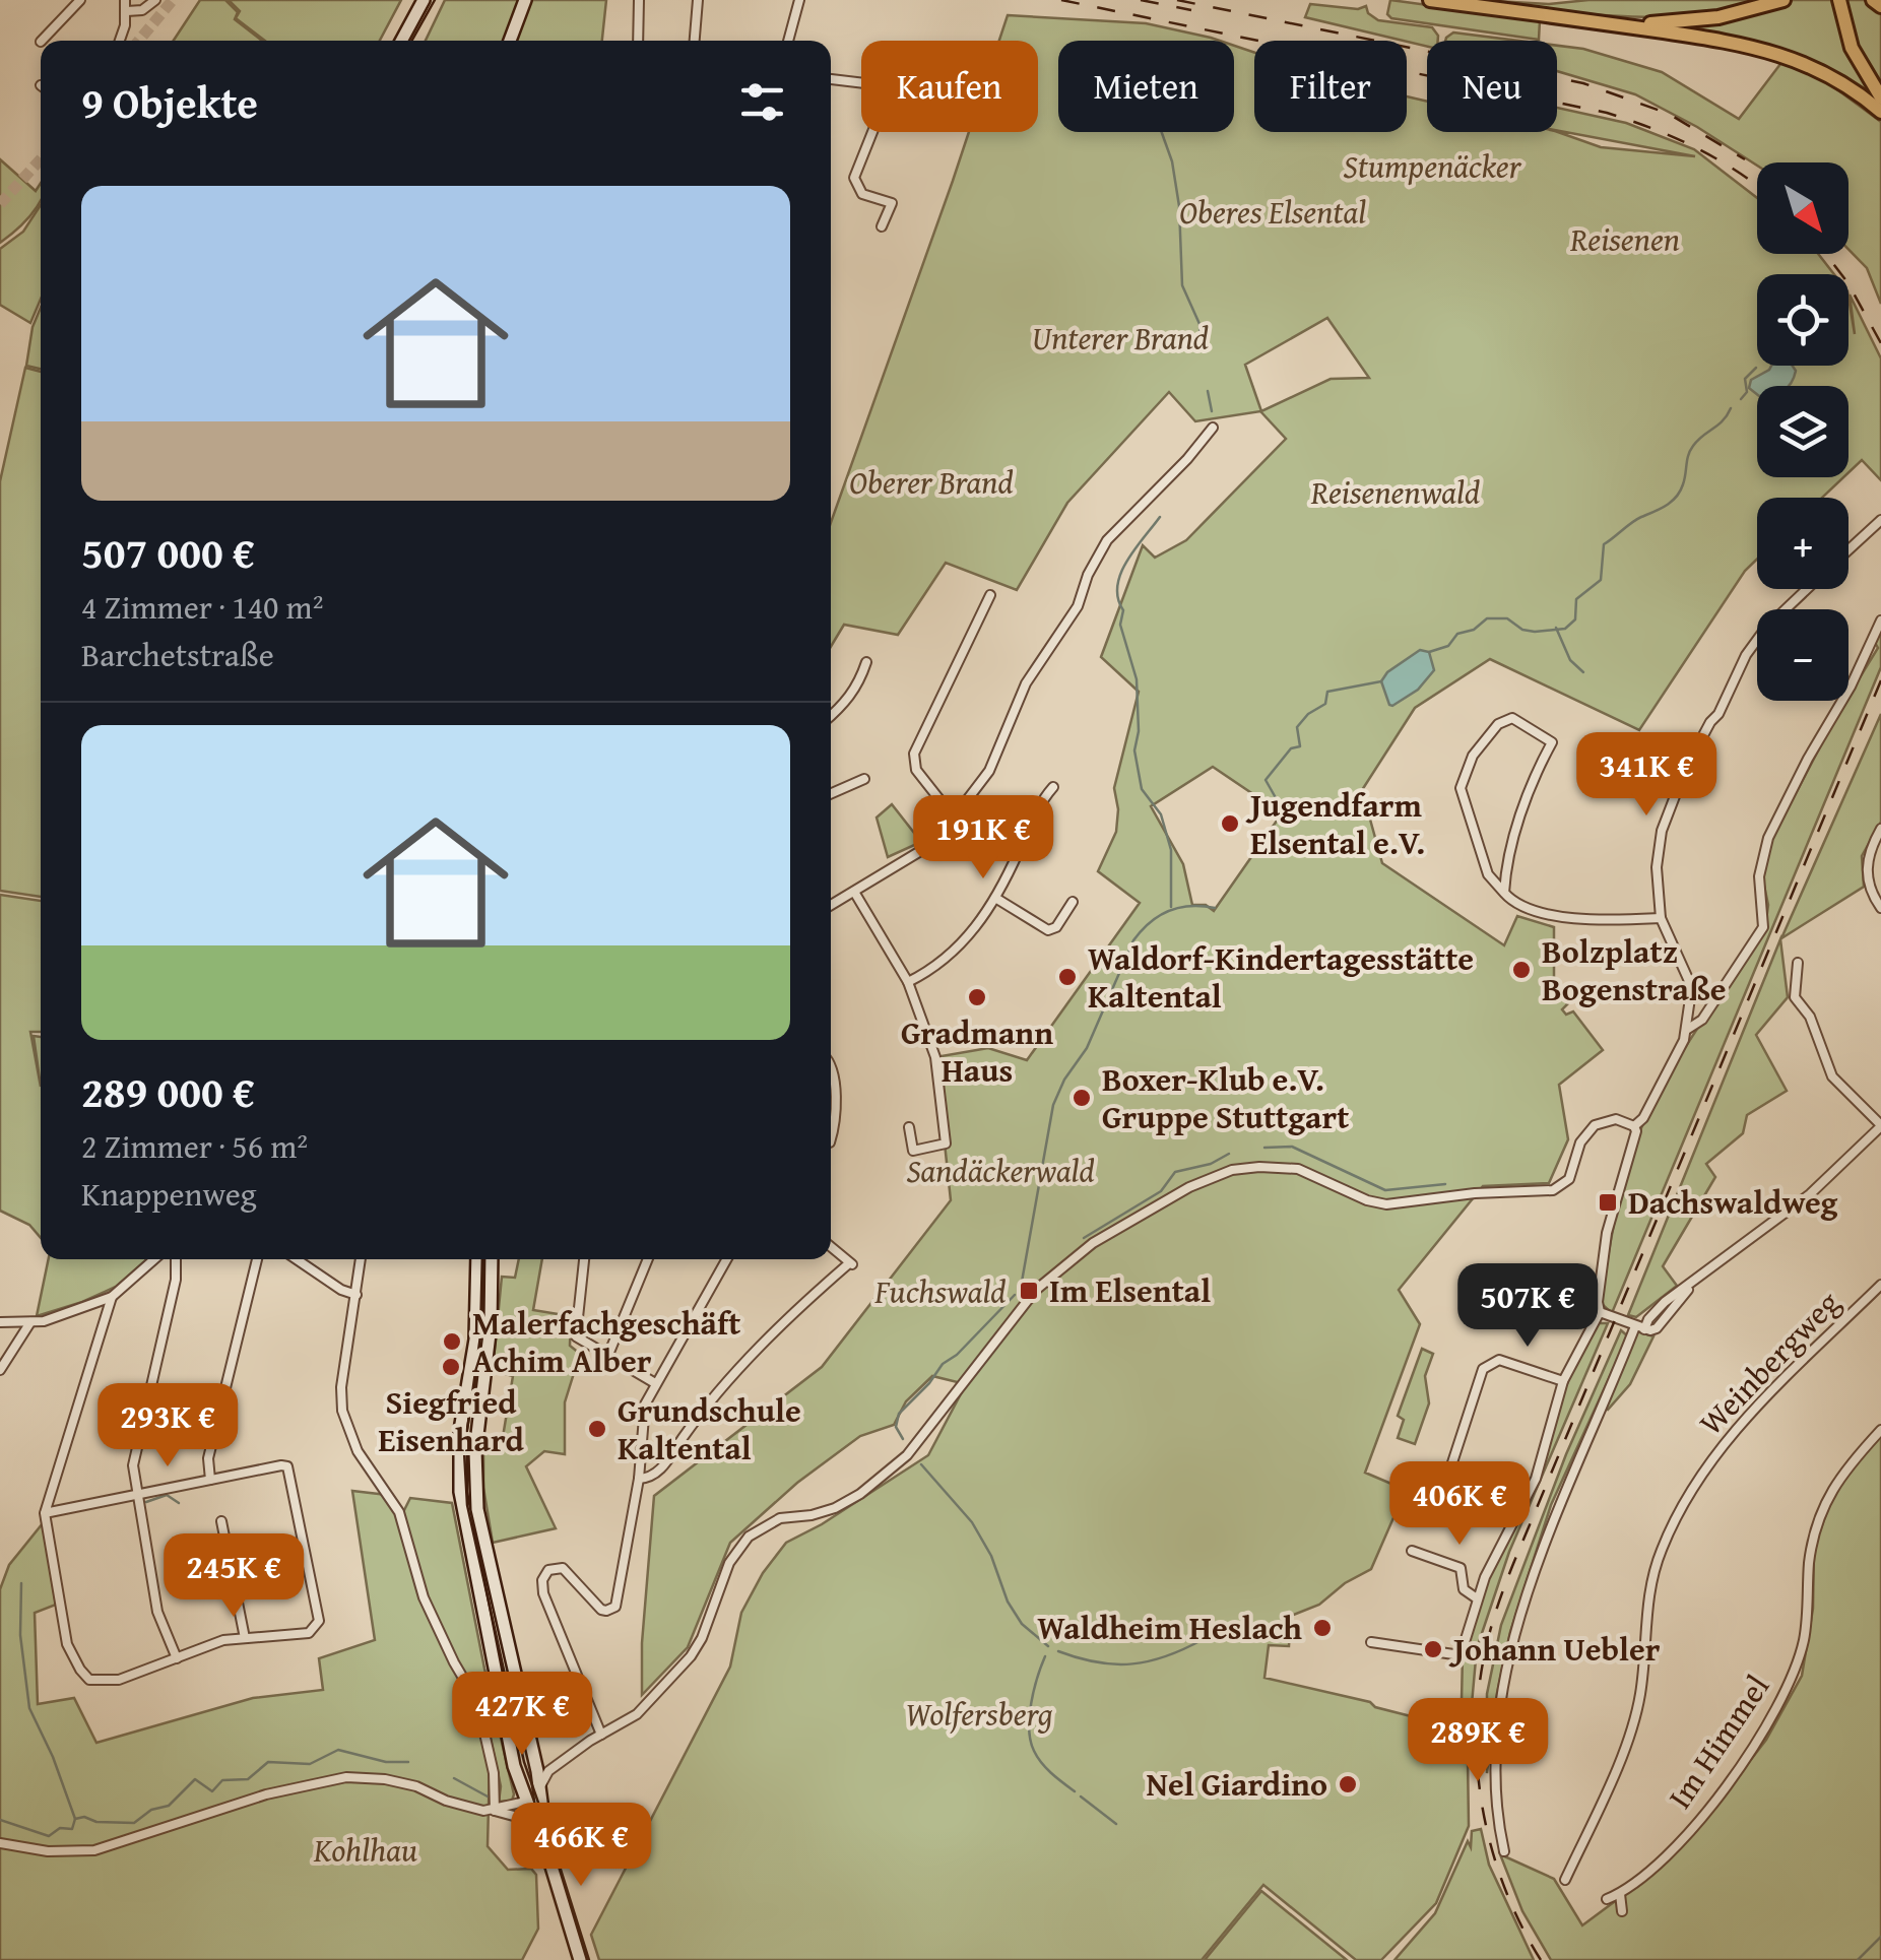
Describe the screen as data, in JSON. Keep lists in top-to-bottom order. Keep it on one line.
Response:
{"streets":{"street":["Weinbergweg","Im Himmel"]},"parks":["Stumpenäcker","Oberes Elsental","Reisenen","Unterer Brand","Oberer Brand","Reisenenwald","Sandäckerwald","Fuchswald","Wolfersberg","Kohlhau"],"places":{"other":["Jugendfarm Elsental e.V.","Bolzplatz Bogenstraße","Waldorf-Kindertagesstätte Kaltental","Gradmann Haus","Boxer-Klub e.V. Gruppe Stuttgart","Malerfachgeschäft Achim Alber","Siegfried Eisenhard","Grundschule Kaltental","Waldheim Heslach","Johann Uebler","Nel Giardino"],"transit":["Dachswaldweg","Im Elsental"]},"north":"bottom right","page":{"chip":["Kaufen","Mieten","Filter","Neu"],"heading":"9 Objekte","map_buttons":["+","−"],"list":[{"name":"507 000 €","note":"4 Zimmer · 140 m² · Barchetstraße"},{"name":"289 000 €","note":"2 Zimmer · 56 m² · Knappenweg"}],"price":["341K €","191K €","507K €","293K €","406K €","245K €","427K €","289K €","466K €"]}}
